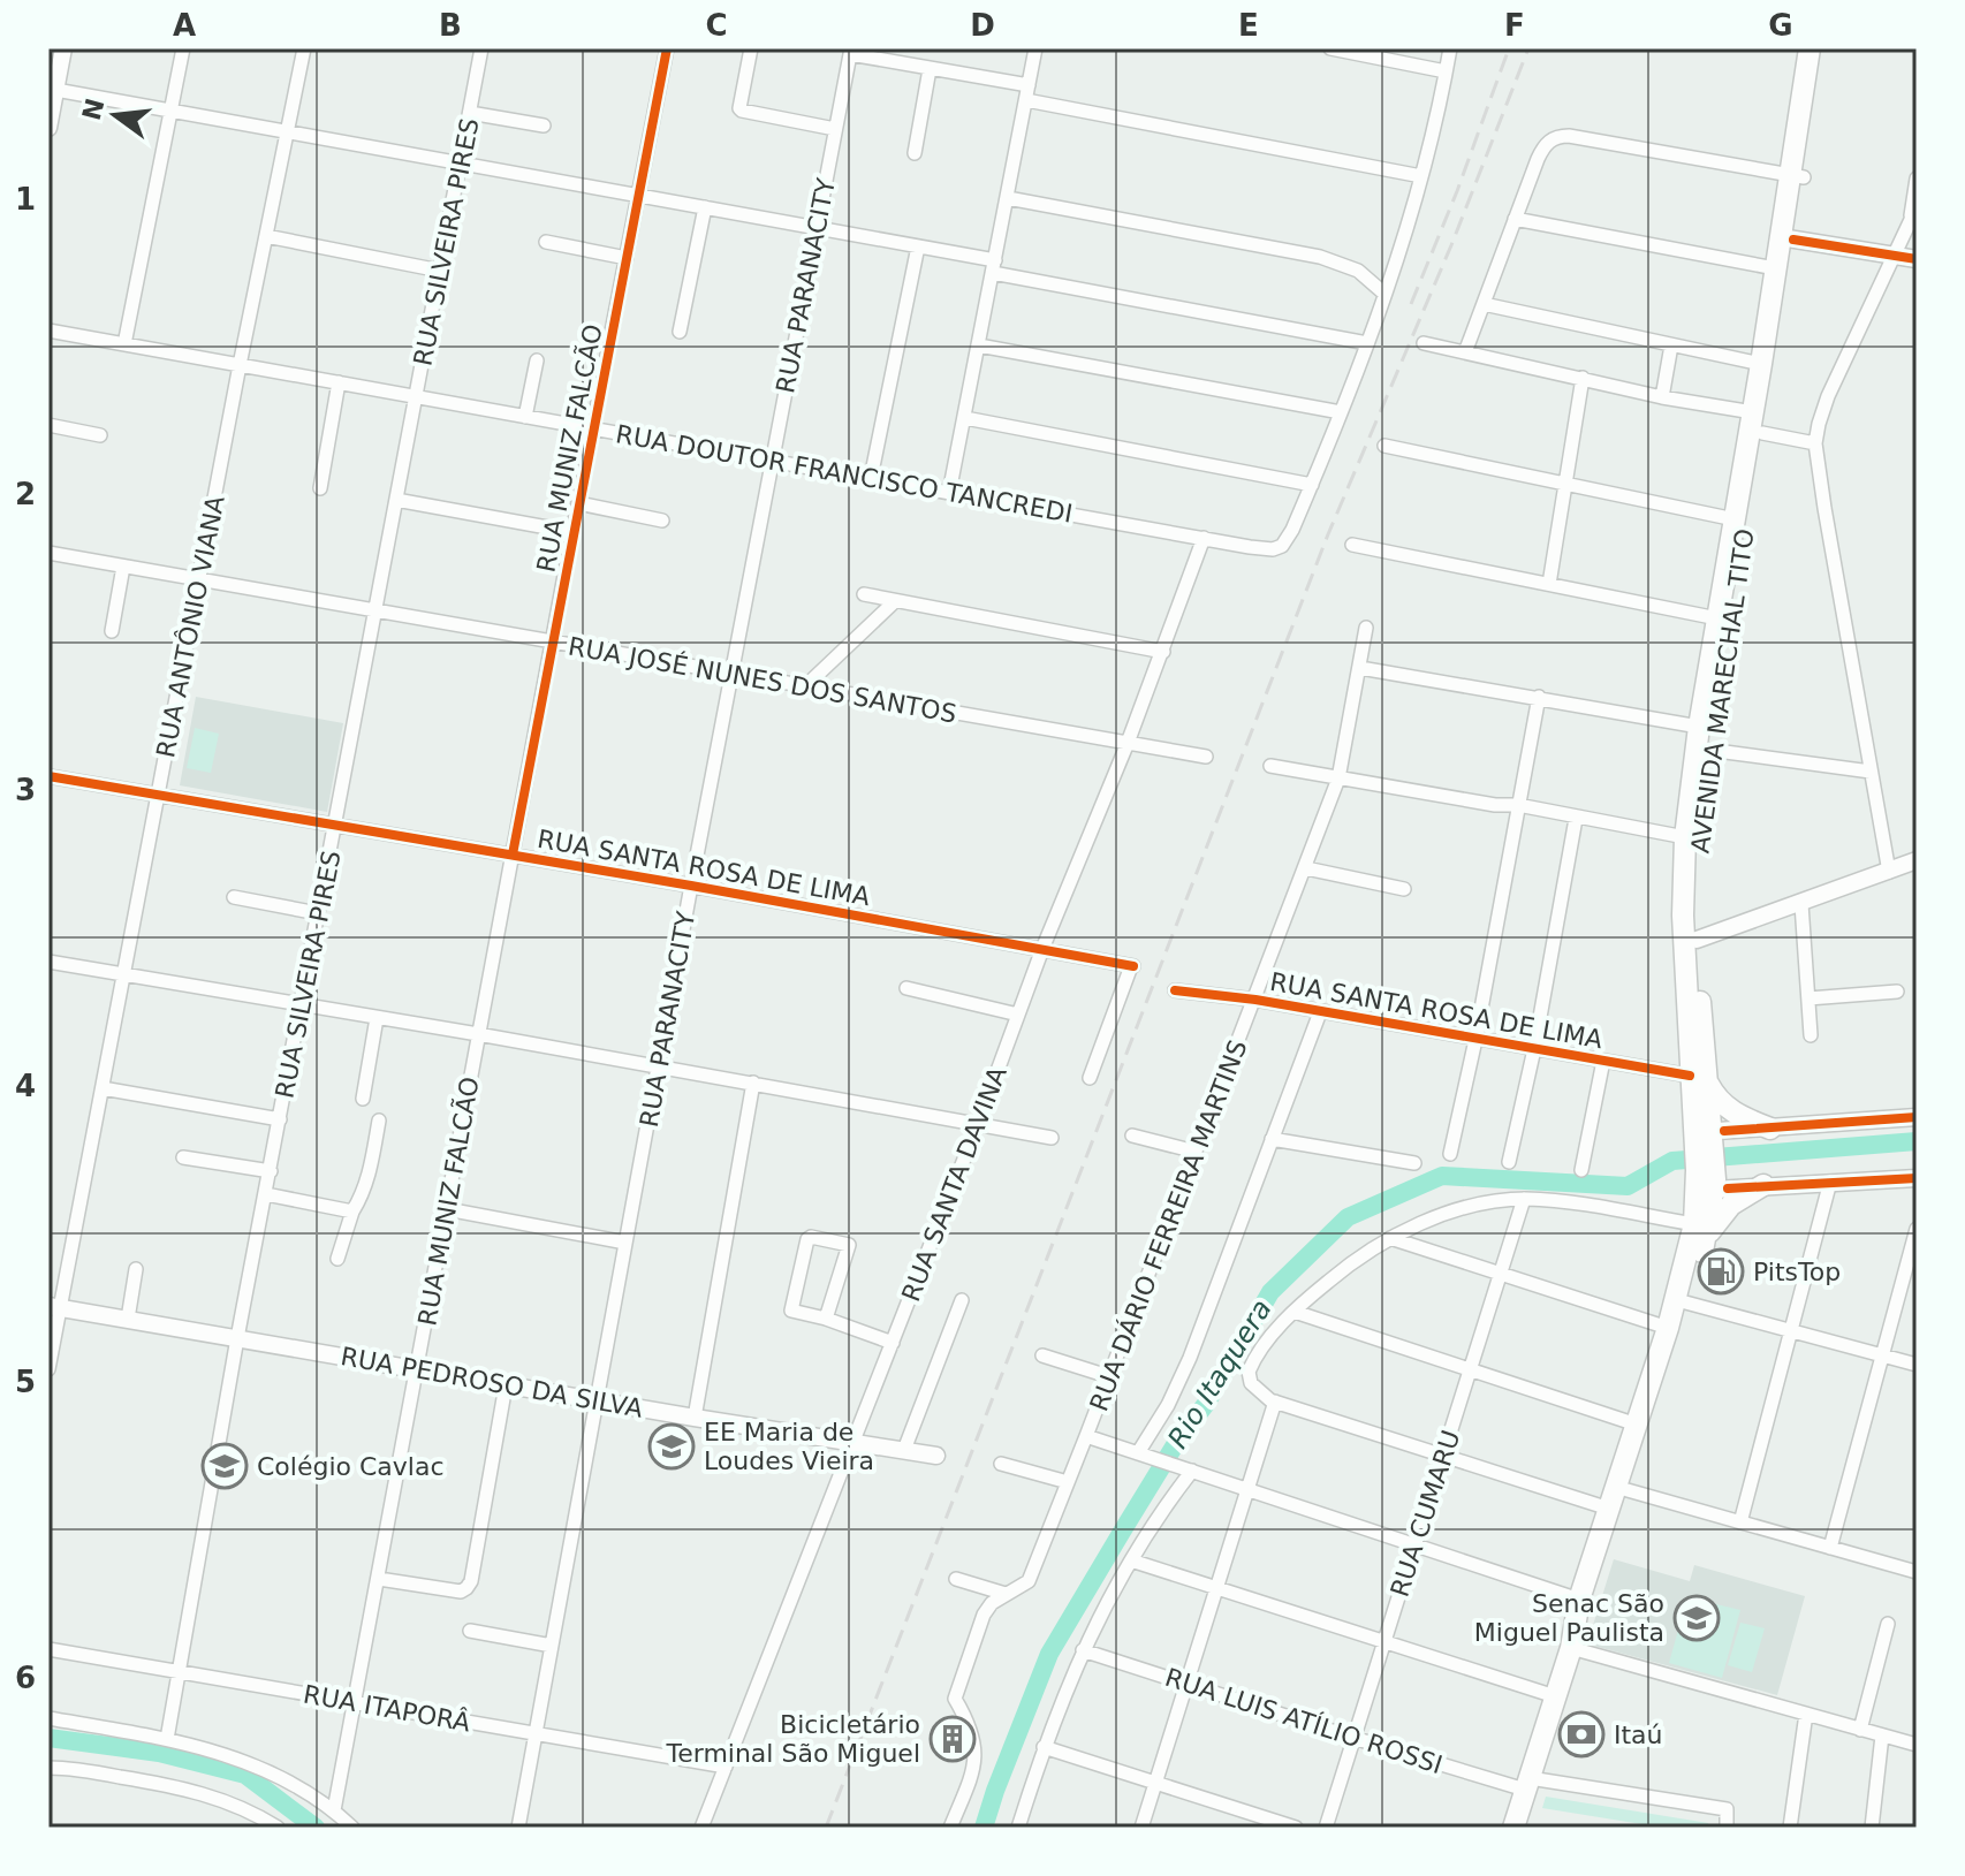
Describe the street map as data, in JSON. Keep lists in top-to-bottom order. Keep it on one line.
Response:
{"streets":{"main road":["AVENIDA MARECHAL TITO"],"street":["RUA SILVEIRA PIRES","RUA PARANACITY","RUA MUNIZ FALCÃO","RUA DOUTOR FRANCISCO TANCREDI","RUA ANTÔNIO VIANA","RUA JOSÉ NUNES DOS SANTOS","RUA SANTA ROSA DE LIMA","RUA SANTA DAVINA","RUA DÁRIO FERREIRA MARTINS","RUA PEDROSO DA SILVA","RUA CUMARU","RUA ITAPORÂ","RUA LUIS ATÍLIO ROSSI"]},"crossings":[["RUA SILVEIRA PIRES","RUA DOUTOR FRANCISCO TANCREDI"],["RUA SILVEIRA PIRES","RUA JOSÉ NUNES DOS SANTOS"],["RUA SILVEIRA PIRES","RUA SANTA ROSA DE LIMA"],["RUA SILVEIRA PIRES","RUA PEDROSO DA SILVA"],["RUA SILVEIRA PIRES","RUA ITAPORÂ"],["RUA PARANACITY","RUA DOUTOR FRANCISCO TANCREDI"],["RUA PARANACITY","RUA JOSÉ NUNES DOS SANTOS"],["RUA PARANACITY","RUA SANTA ROSA DE LIMA"],["RUA PARANACITY","RUA PEDROSO DA SILVA"],["RUA PARANACITY","RUA ITAPORÂ"],["RUA MUNIZ FALCÃO","RUA DOUTOR FRANCISCO TANCREDI"],["RUA MUNIZ FALCÃO","RUA JOSÉ NUNES DOS SANTOS"],["RUA MUNIZ FALCÃO","RUA SANTA ROSA DE LIMA"],["RUA MUNIZ FALCÃO","RUA PEDROSO DA SILVA"],["RUA MUNIZ FALCÃO","RUA ITAPORÂ"],["RUA DOUTOR FRANCISCO TANCREDI","RUA ANTÔNIO VIANA"],["RUA DOUTOR FRANCISCO TANCREDI","RUA SANTA DAVINA"],["RUA ANTÔNIO VIANA","RUA JOSÉ NUNES DOS SANTOS"],["RUA ANTÔNIO VIANA","RUA SANTA ROSA DE LIMA"],["RUA ANTÔNIO VIANA","RUA PEDROSO DA SILVA"],["RUA JOSÉ NUNES DOS SANTOS","RUA SANTA DAVINA"],["AVENIDA MARECHAL TITO","RUA SANTA ROSA DE LIMA"],["AVENIDA MARECHAL TITO","RUA LUIS ATÍLIO ROSSI"],["RUA SANTA ROSA DE LIMA","RUA SANTA DAVINA"],["RUA SANTA ROSA DE LIMA","RUA DÁRIO FERREIRA MARTINS"],["RUA SANTA DAVINA","RUA PEDROSO DA SILVA"],["RUA SANTA DAVINA","RUA ITAPORÂ"],["RUA CUMARU","RUA LUIS ATÍLIO ROSSI"]],"water":["Rio Itaquera"],"places":{"fuel station":["PitsTop"],"school or university":["EE Maria de Loudes Vieira","Colégio Cavlac","Senac São Miguel Paulista"],"bank":["Itaú"],"building":["Bicicletário Terminal São Miguel"]},"north":"left","grid":{"columns":["A","B","C","D","E","F","G"],"rows":["1","2","3","4","5","6"]}}
